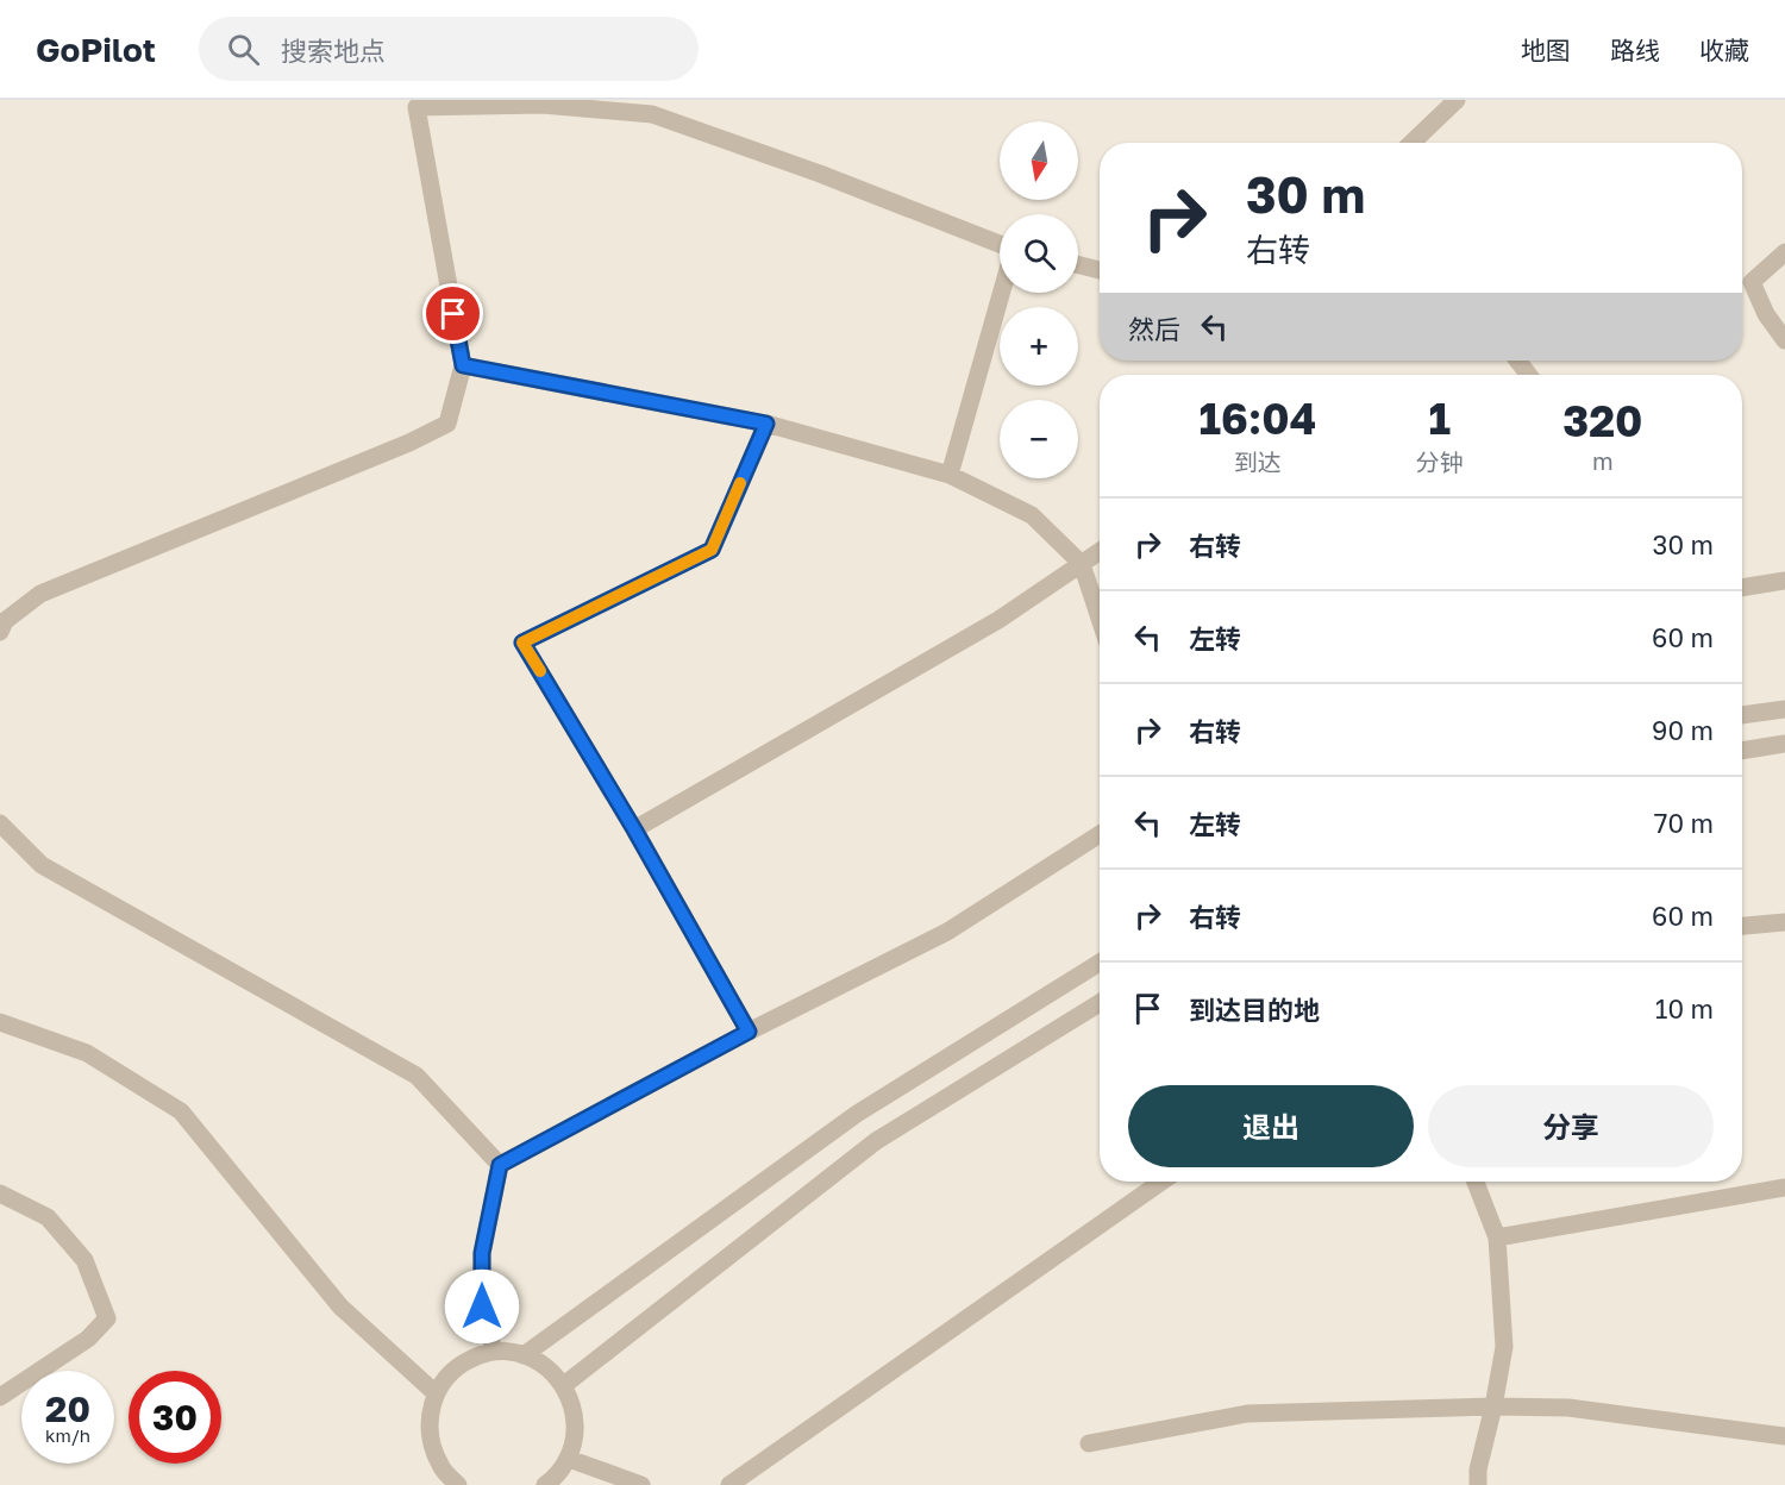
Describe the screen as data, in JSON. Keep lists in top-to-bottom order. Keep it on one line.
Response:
{"north":"bottom","page":{"header":"GoPilot","search":"搜索地点","nav":["地图","路线","收藏"],"map_buttons":["+","−"],"turn":["30 m","右转"],"then":"然后","eta":["16:04","到达","1","分钟","320","m"],"list":[{"name":"右转","value":"30 m"},{"name":"左转","value":"60 m"},{"name":"右转","value":"90 m"},{"name":"左转","value":"70 m"},{"name":"右转","value":"60 m"},{"name":"到达目的地","value":"10 m"}],"buttons":["退出","分享"],"speed":"20 km/h","limit":"30"}}
